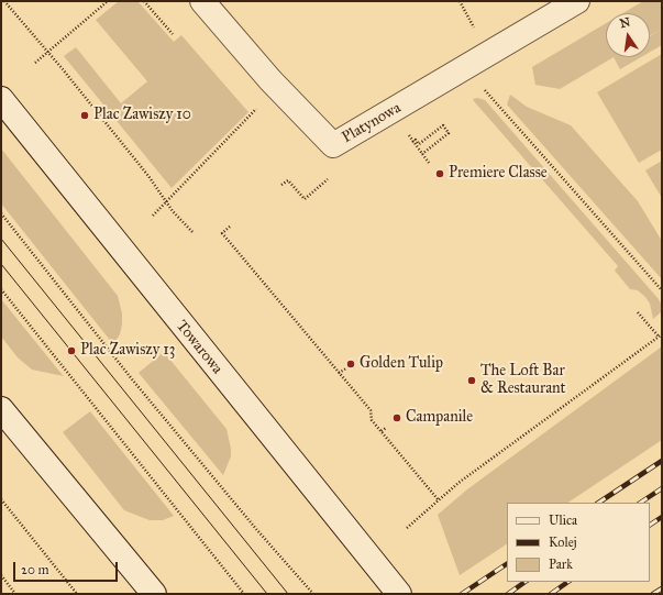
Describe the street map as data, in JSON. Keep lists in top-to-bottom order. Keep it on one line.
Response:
{"streets":{"main road":["Platynowa","Towarowa"]},"places":["Plac Zawiszy 10","Premiere Classe","Plac Zawiszy 13","Golden Tulip","The Loft Bar & Restaurant","Campanile"],"legend":["Ulica","Kolej","Park"],"scale_bar":"20 m","north":"top"}
